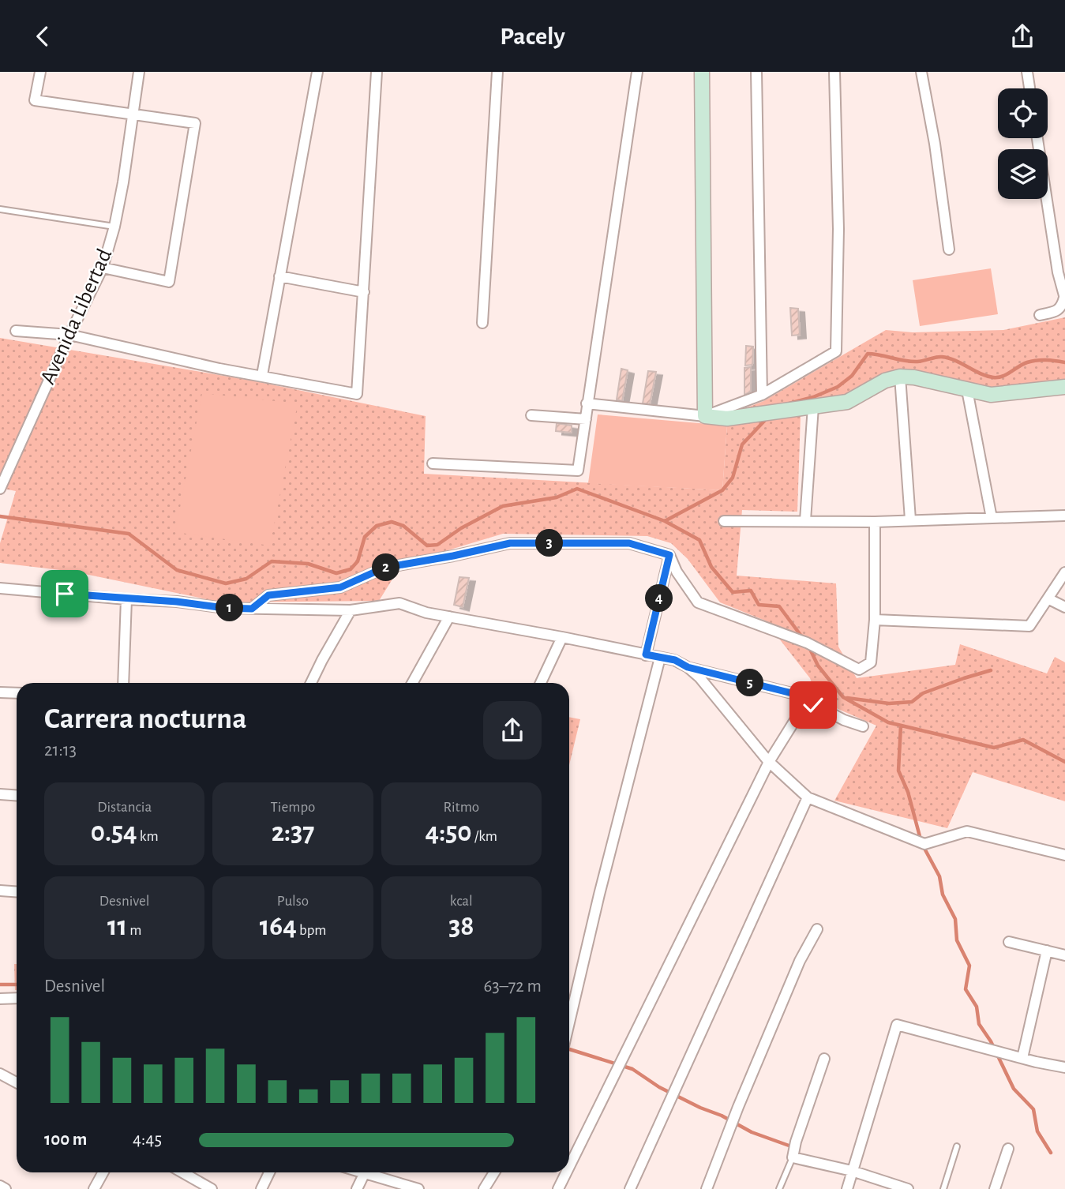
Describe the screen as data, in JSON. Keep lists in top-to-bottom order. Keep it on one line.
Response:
{"streets":{"street":["Avenida Libertad"]},"page":{"header":"Pacely","pins":["3","2","4","1","5"],"heading":["Carrera nocturna","21:13"],"stats":[["Distancia","0.54 km"],["Tiempo","2:37"],["Ritmo","4:50 /km"],["Desnivel","11 m"],["Pulso","164 bpm"],["kcal","38"]],"chart":["Desnivel","63–72 m"],"list":[{"name":"100 m","note":"4:45"}]}}
